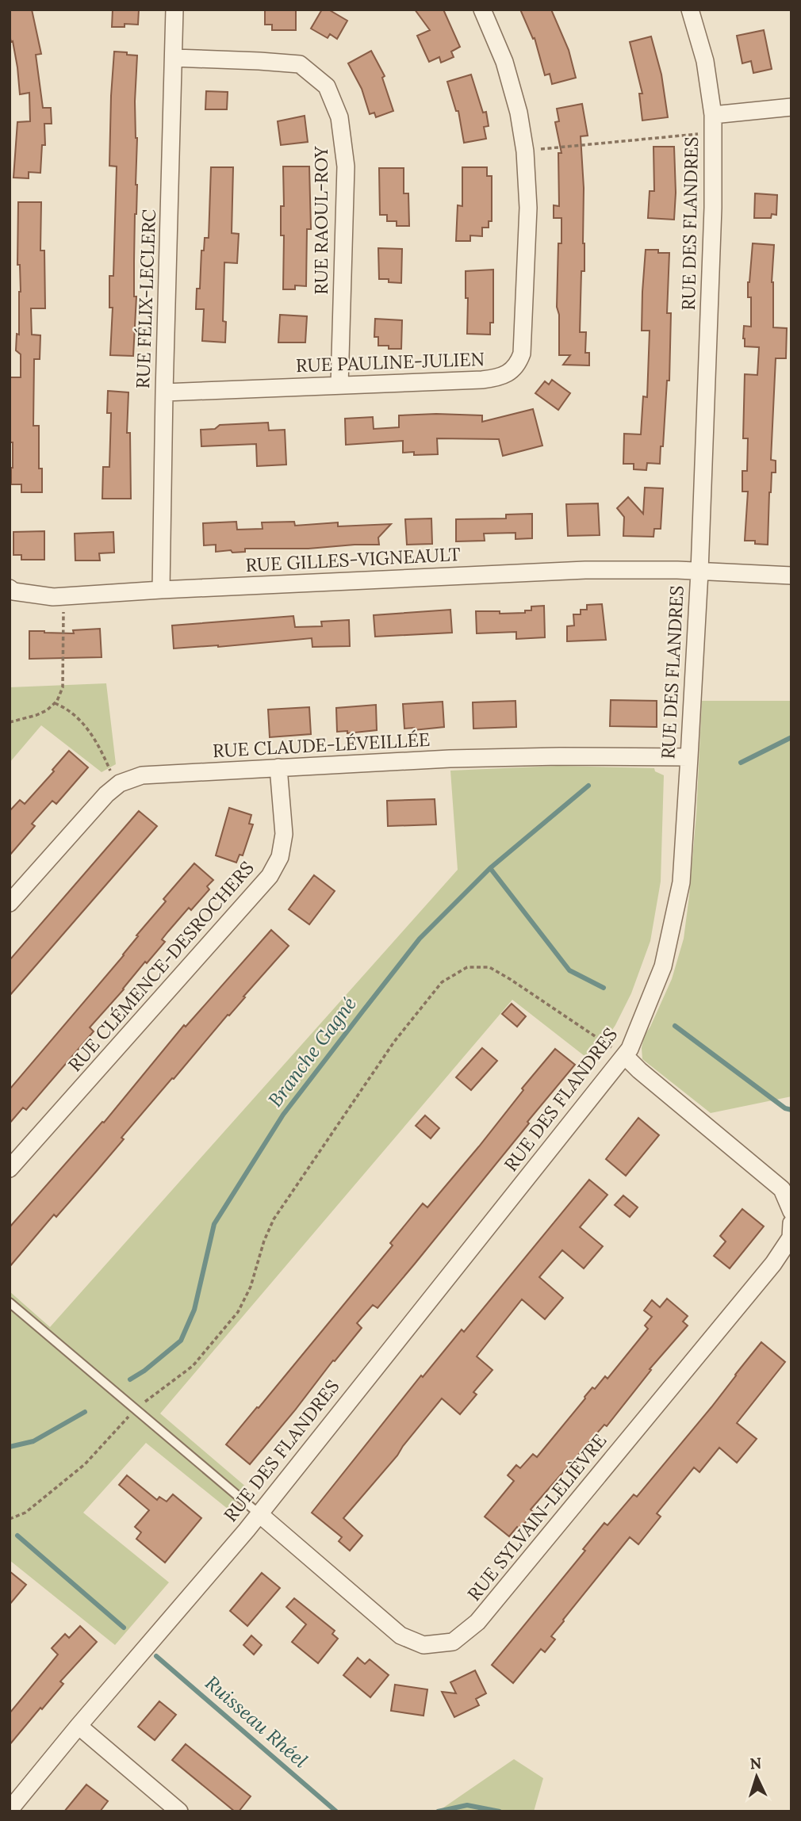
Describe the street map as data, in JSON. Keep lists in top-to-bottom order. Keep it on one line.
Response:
{"streets":{"street":["RUE RAOUL-ROY","RUE DES FLANDRES","RUE FÉLIX-LECLERC","RUE PAULINE-JULIEN","RUE GILLES-VIGNEAULT","RUE CLAUDE-LÉVEILLÉE","RUE CLÉMENCE-DESROCHERS","RUE SYLVAIN-LELIÈVRE"]},"crossings":[["RUE RAOUL-ROY","RUE FÉLIX-LECLERC"],["RUE RAOUL-ROY","RUE PAULINE-JULIEN"],["RUE DES FLANDRES","RUE GILLES-VIGNEAULT"],["RUE DES FLANDRES","RUE CLAUDE-LÉVEILLÉE"],["RUE DES FLANDRES","RUE SYLVAIN-LELIÈVRE"],["RUE FÉLIX-LECLERC","RUE PAULINE-JULIEN"],["RUE FÉLIX-LECLERC","RUE GILLES-VIGNEAULT"],["RUE CLAUDE-LÉVEILLÉE","RUE CLÉMENCE-DESROCHERS"]],"water":["Branche Gagné","Ruisseau Rhéel"],"north":"top"}
